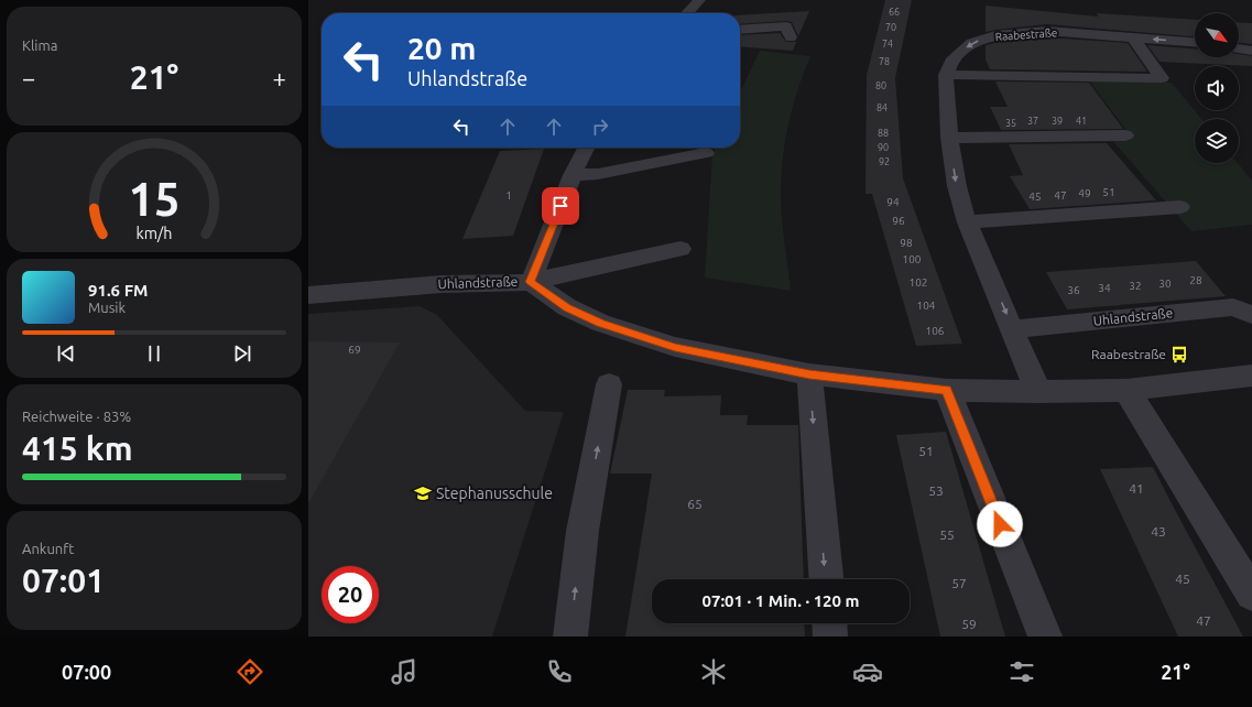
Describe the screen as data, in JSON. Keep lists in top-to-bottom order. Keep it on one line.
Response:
{"streets":{"street":["Raabestraße","Uhlandstraße"]},"places":{"bus stop":["Raabestraße"],"school or university":["Stephanusschule"]},"house_numbers":["66","70","74","78","80","84","37","39","41","35","88","90","92","51","49","1","47","45","94","96","98","100","28","102","30","32","34","36","104","106","69","51","41","53","65","43","55","45","57","47","59"],"north":"bottom right","page":{"tile":["Klima",["Reichweite · 83%","415 km"],["Ankunft","07:01"]],"turn":["20 m","Uhlandstraße"],"heat":["−","21°","+"],"song":["91.6 FM","Musik"],"limit":"20","trip":"07:01 · 1 Min. · 120 m","tabs":["07:00","21°"],"gauge":["15","km/h"]}}
